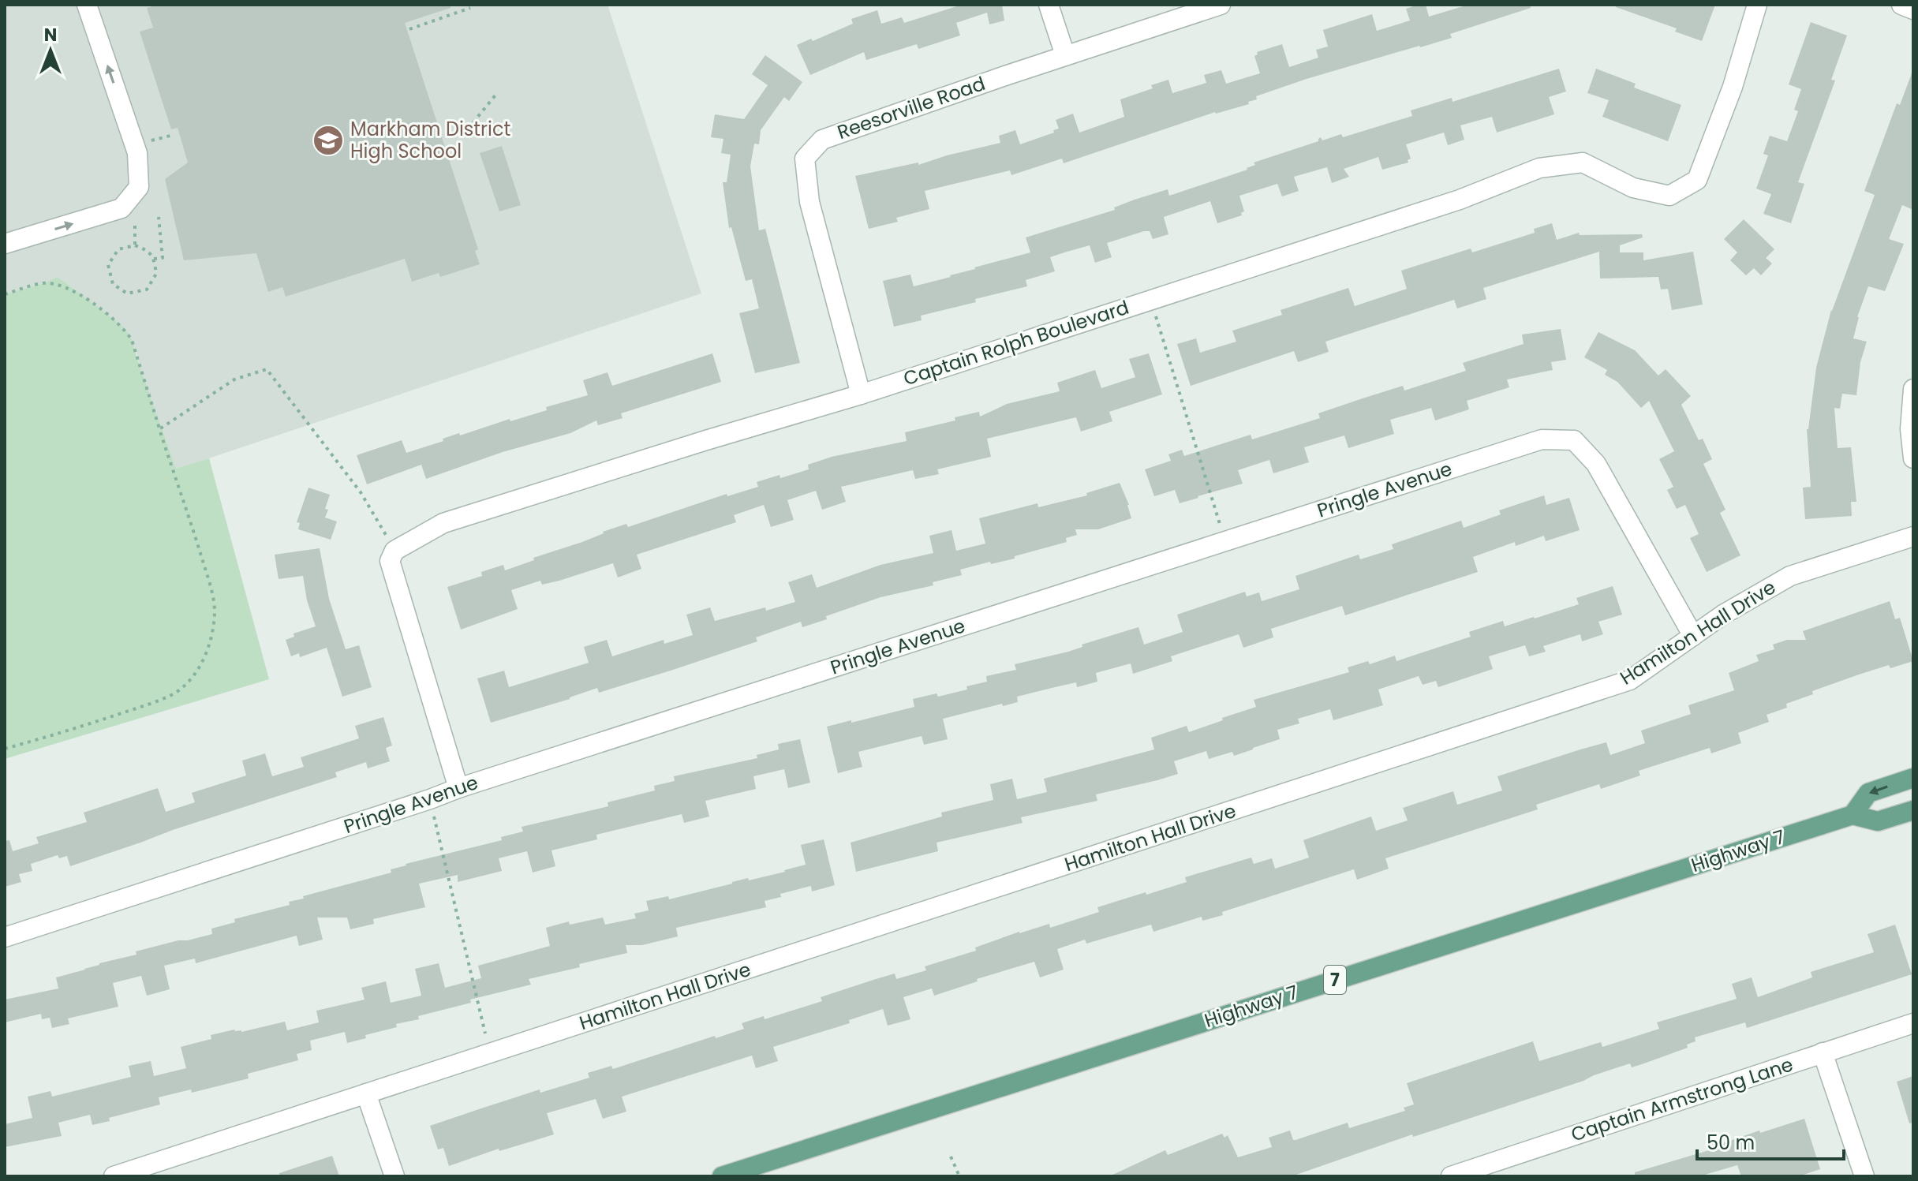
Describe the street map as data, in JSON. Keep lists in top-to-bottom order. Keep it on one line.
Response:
{"streets":{"main road":["Highway 7","7"],"street":["Reesorville Road","Captain Rolph Boulevard","Pringle Avenue","Hamilton Hall Drive","Captain Armstrong Lane"]},"crossings":[["Reesorville Road","Captain Rolph Boulevard"],["Pringle Avenue","Hamilton Hall Drive"]],"places":{"school or university":["Markham District High School"]},"scale_bar":"50 m","north":"top"}
